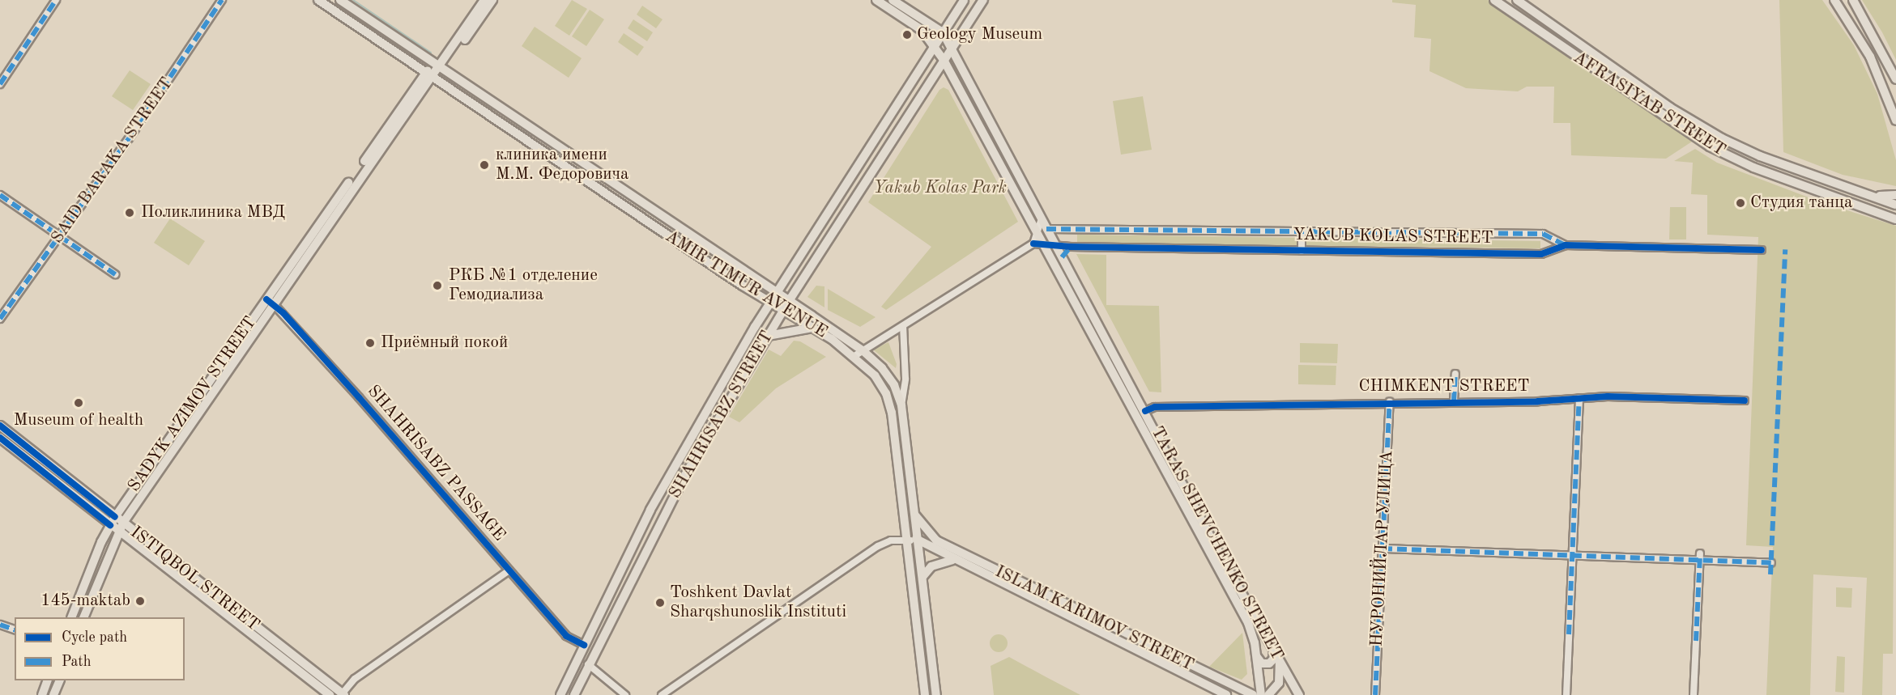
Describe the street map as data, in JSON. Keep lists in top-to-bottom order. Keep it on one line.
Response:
{"streets":{"main road":["AFRASIYAB STREET","AMIR TIMUR AVENUE","SADYK AZIMOV STREET","SHAHRISABZ STREET","TARAS SHEVCHENKO STREET","ISTIQBOL STREET","ISLAM KARIMOV STREET"],"street":["SAID BARAKA STREET","YAKUB KOLAS STREET","CHIMKENT STREET","SHAHRISABZ PASSAGE","НУРОНИЙЛАР УЛИЦА"]},"crossings":[["YAKUB KOLAS STREET","AMIR TIMUR AVENUE"],["YAKUB KOLAS STREET","TARAS SHEVCHENKO STREET"],["AMIR TIMUR AVENUE","SADYK AZIMOV STREET"],["AMIR TIMUR AVENUE","SHAHRISABZ STREET"],["AMIR TIMUR AVENUE","ISLAM KARIMOV STREET"],["CHIMKENT STREET","TARAS SHEVCHENKO STREET"],["CHIMKENT STREET","НУРОНИЙЛАР УЛИЦА"],["SADYK AZIMOV STREET","SHAHRISABZ PASSAGE"],["SADYK AZIMOV STREET","ISTIQBOL STREET"],["SHAHRISABZ STREET","SHAHRISABZ PASSAGE"],["SHAHRISABZ STREET","TARAS SHEVCHENKO STREET"],["TARAS SHEVCHENKO STREET","ISLAM KARIMOV STREET"]],"parks":["Yakub Kolas Park"],"places":["Geology Museum","клиника имени М.М. Федоровича","Студия танца","Поликлиника МВД","РКБ №1 отделение Гемодиализа","Приёмный покой","Museum of health","145-maktab","Toshkent Davlat Sharqshunoslik Instituti"],"legend":["Cycle path","Path"]}
